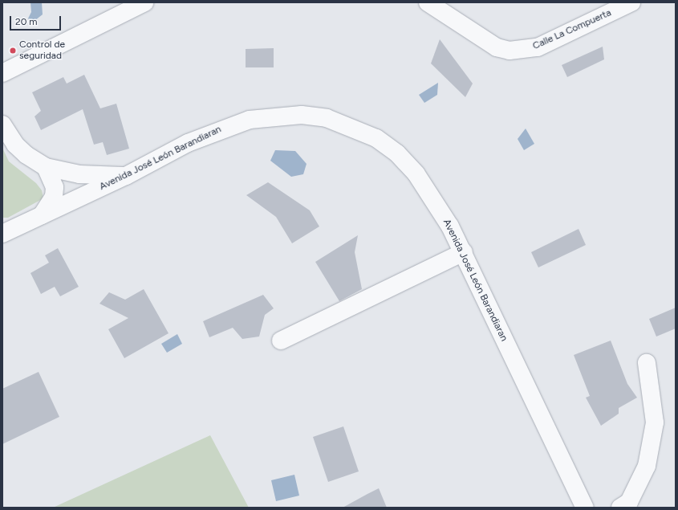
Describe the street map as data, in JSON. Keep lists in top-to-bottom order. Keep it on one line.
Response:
{"streets":{"street":["Calle La Compuerta","Avenida José León Barandiaran"]},"places":["Control de seguridad"],"scale_bar":"20 m"}
